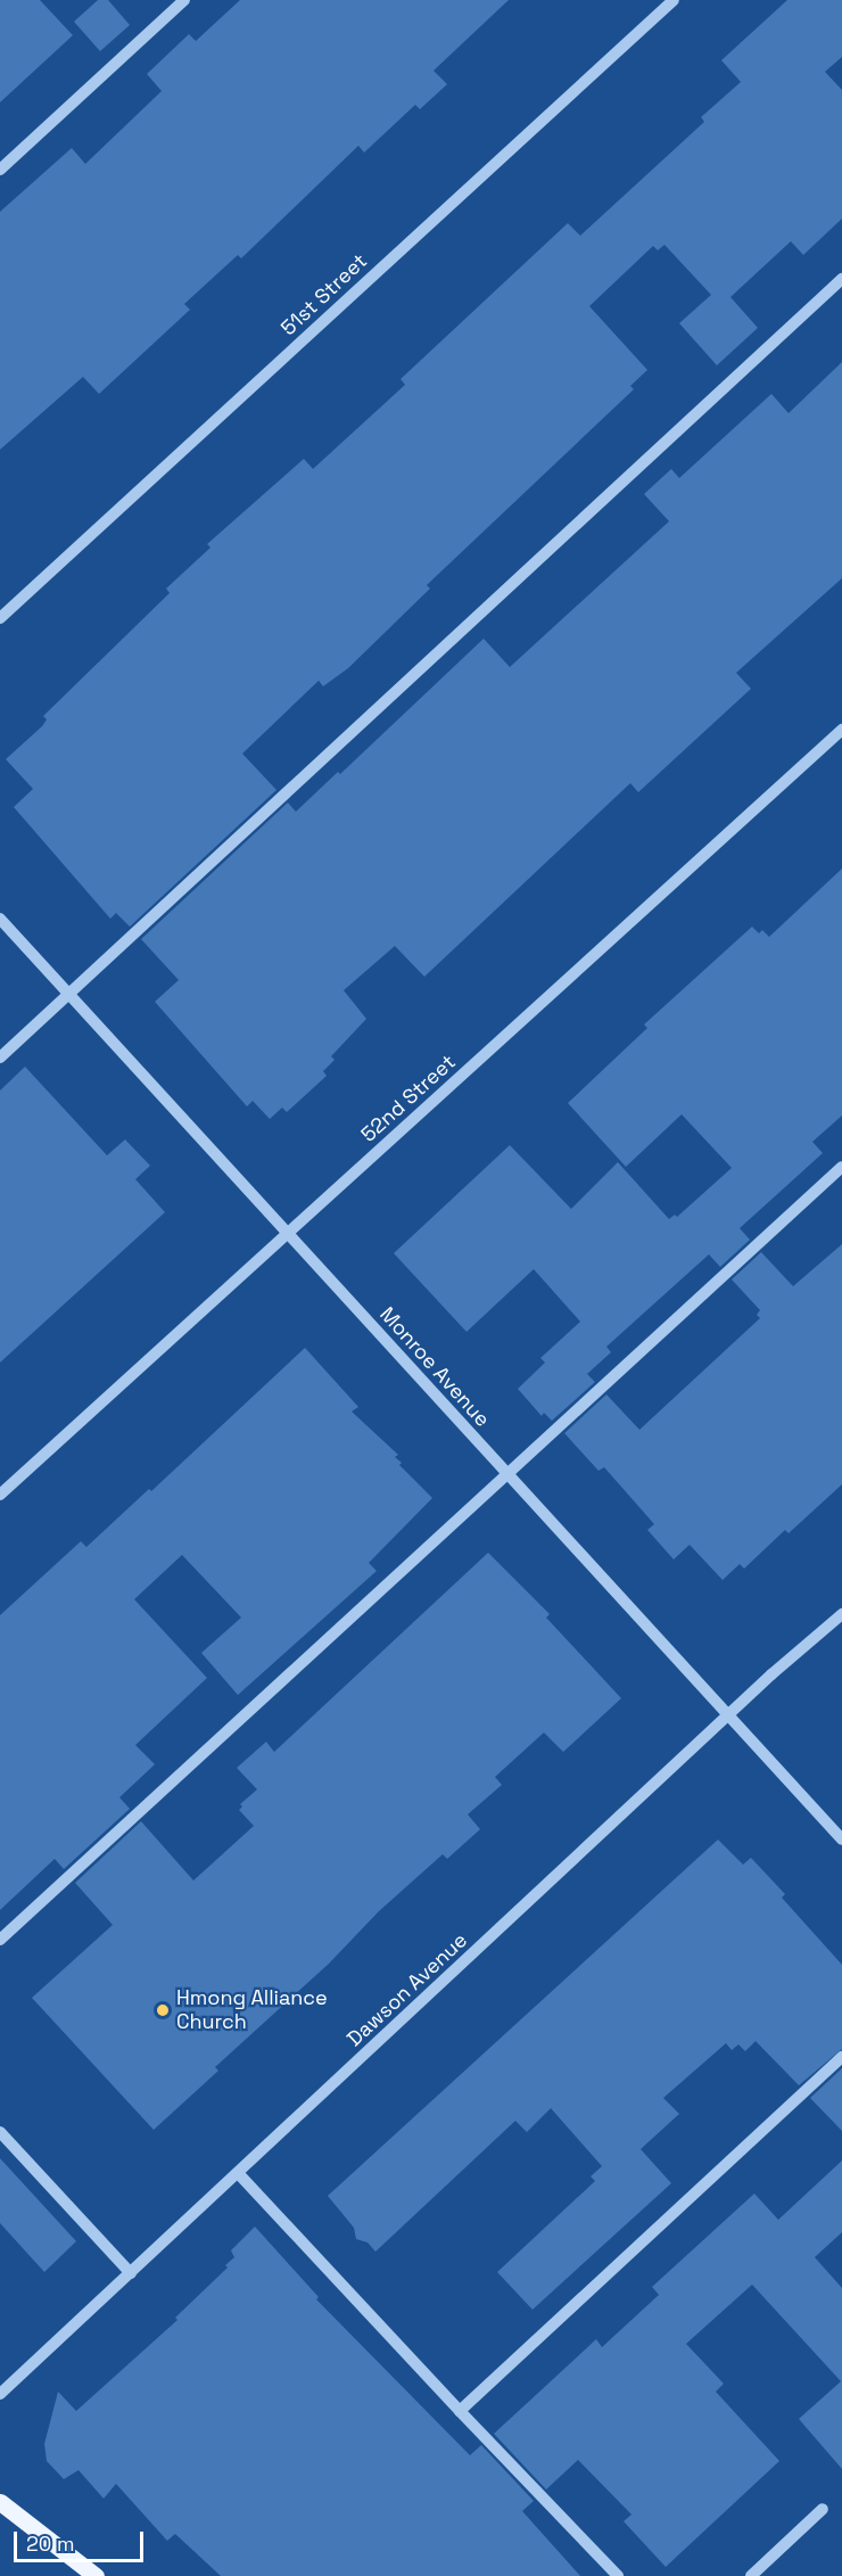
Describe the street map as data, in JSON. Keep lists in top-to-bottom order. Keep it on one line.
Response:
{"streets":{"street":["51st Street","52nd Street","Monroe Avenue","Dawson Avenue"]},"crossings":[["52nd Street","Monroe Avenue"],["Monroe Avenue","Dawson Avenue"]],"places":["Hmong Alliance Church"],"scale_bar":"20 m"}
